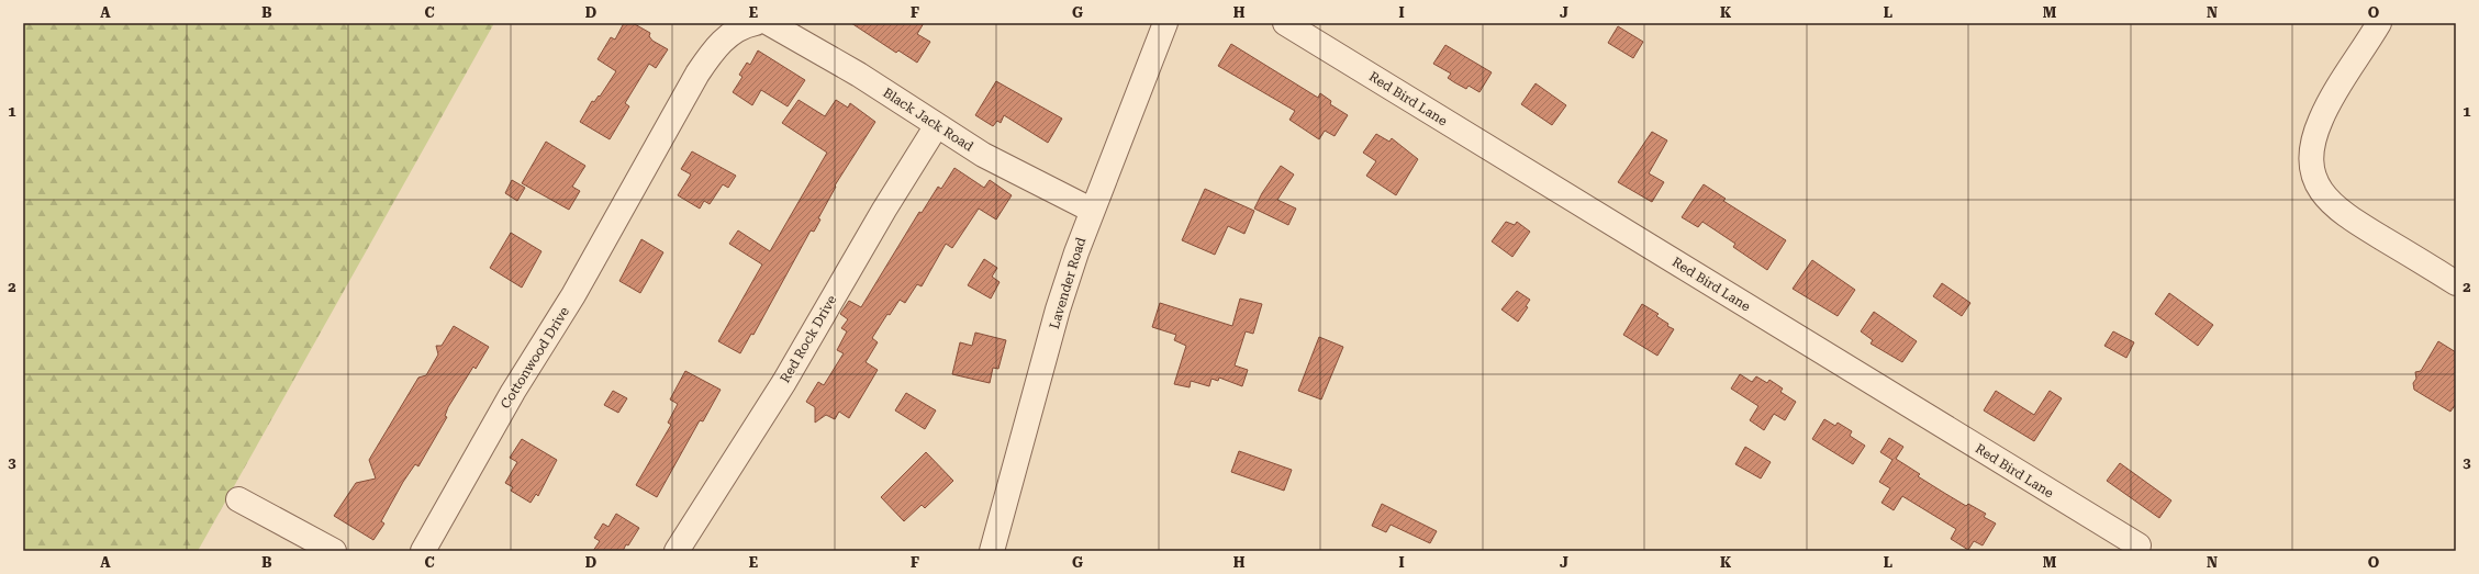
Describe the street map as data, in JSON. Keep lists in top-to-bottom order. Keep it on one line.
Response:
{"streets":{"street":["Red Bird Lane","Black Jack Road","Lavender Road","Red Rock Drive","Cottonwood Drive"]},"crossings":[["Black Jack Road","Lavender Road"],["Black Jack Road","Red Rock Drive"]],"grid":{"columns":["A","B","C","D","E","F","G","H","I","J","K","L","M","N","O"],"rows":["1","2","3"]}}
